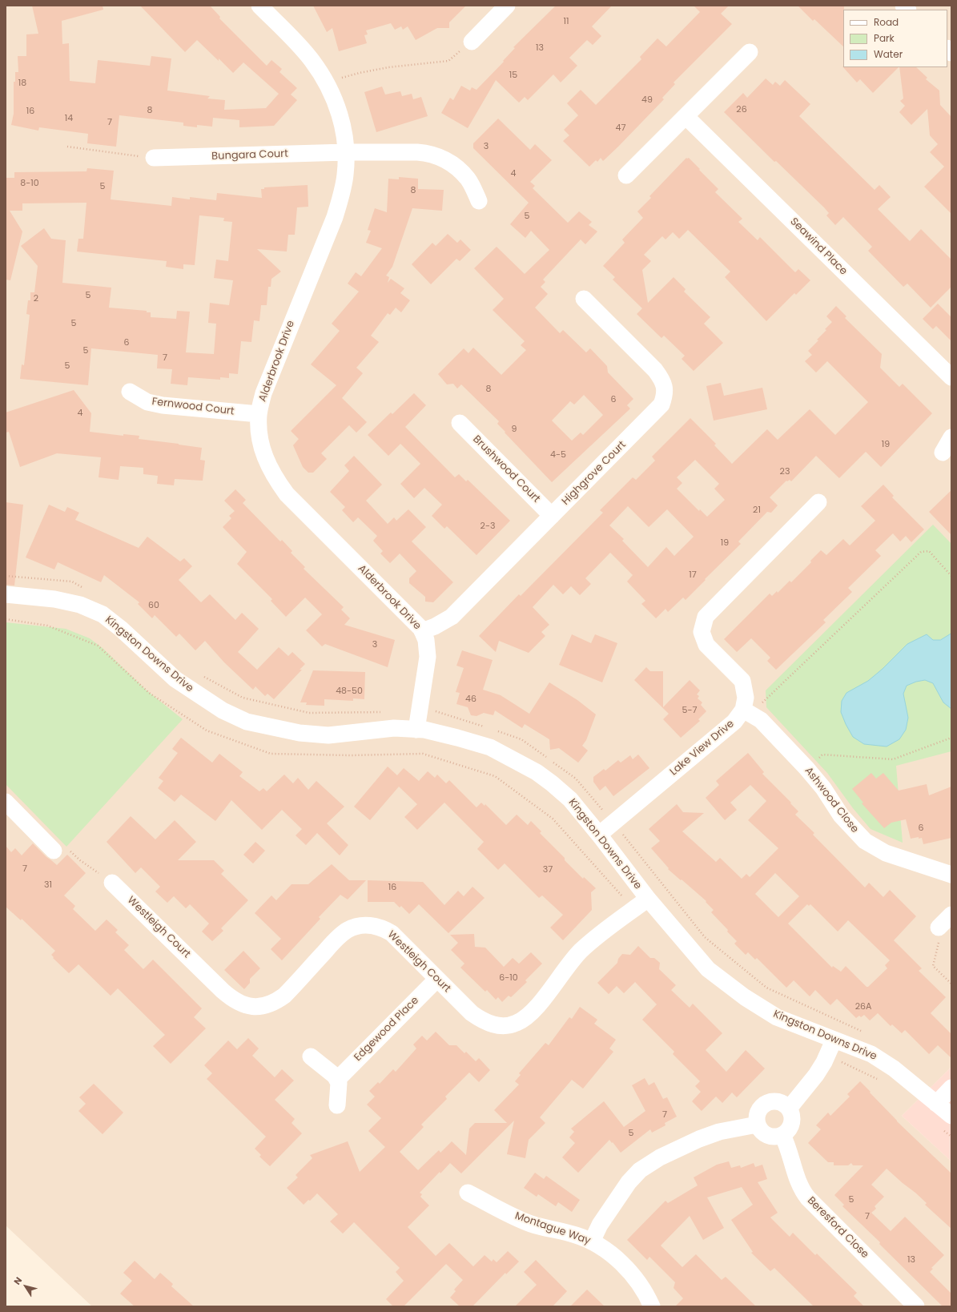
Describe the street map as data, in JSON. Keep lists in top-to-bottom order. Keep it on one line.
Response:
{"streets":{"street":["Bungara Court","Seawind Place","Alderbrook Drive","Fernwood Court","Brushwood Court","Highgrove Court","Kingston Downs Drive","Lake View Drive","Ashwood Close","Westleigh Court","Edgewood Place","Beresford Close","Montague Way"]},"crossings":[["Bungara Court","Alderbrook Drive"],["Alderbrook Drive","Fernwood Court"],["Alderbrook Drive","Highgrove Court"],["Alderbrook Drive","Kingston Downs Drive"],["Brushwood Court","Highgrove Court"],["Kingston Downs Drive","Lake View Drive"],["Kingston Downs Drive","Westleigh Court"],["Lake View Drive","Ashwood Close"],["Westleigh Court","Edgewood Place"]],"house_numbers":["11","13","15","18","49","26","8","16","14","7","47","3","4","8-10","5","8","5","5","2","5","6","5","7","5","8","6","4","9","19","4-5","23","21","2-3","19","17","60","3","48-50","46","5-7","6","7","37","31","16","6-10","26A","7","5","5","7","13"],"legend":["Road","Park","Water"],"north":"top left"}
